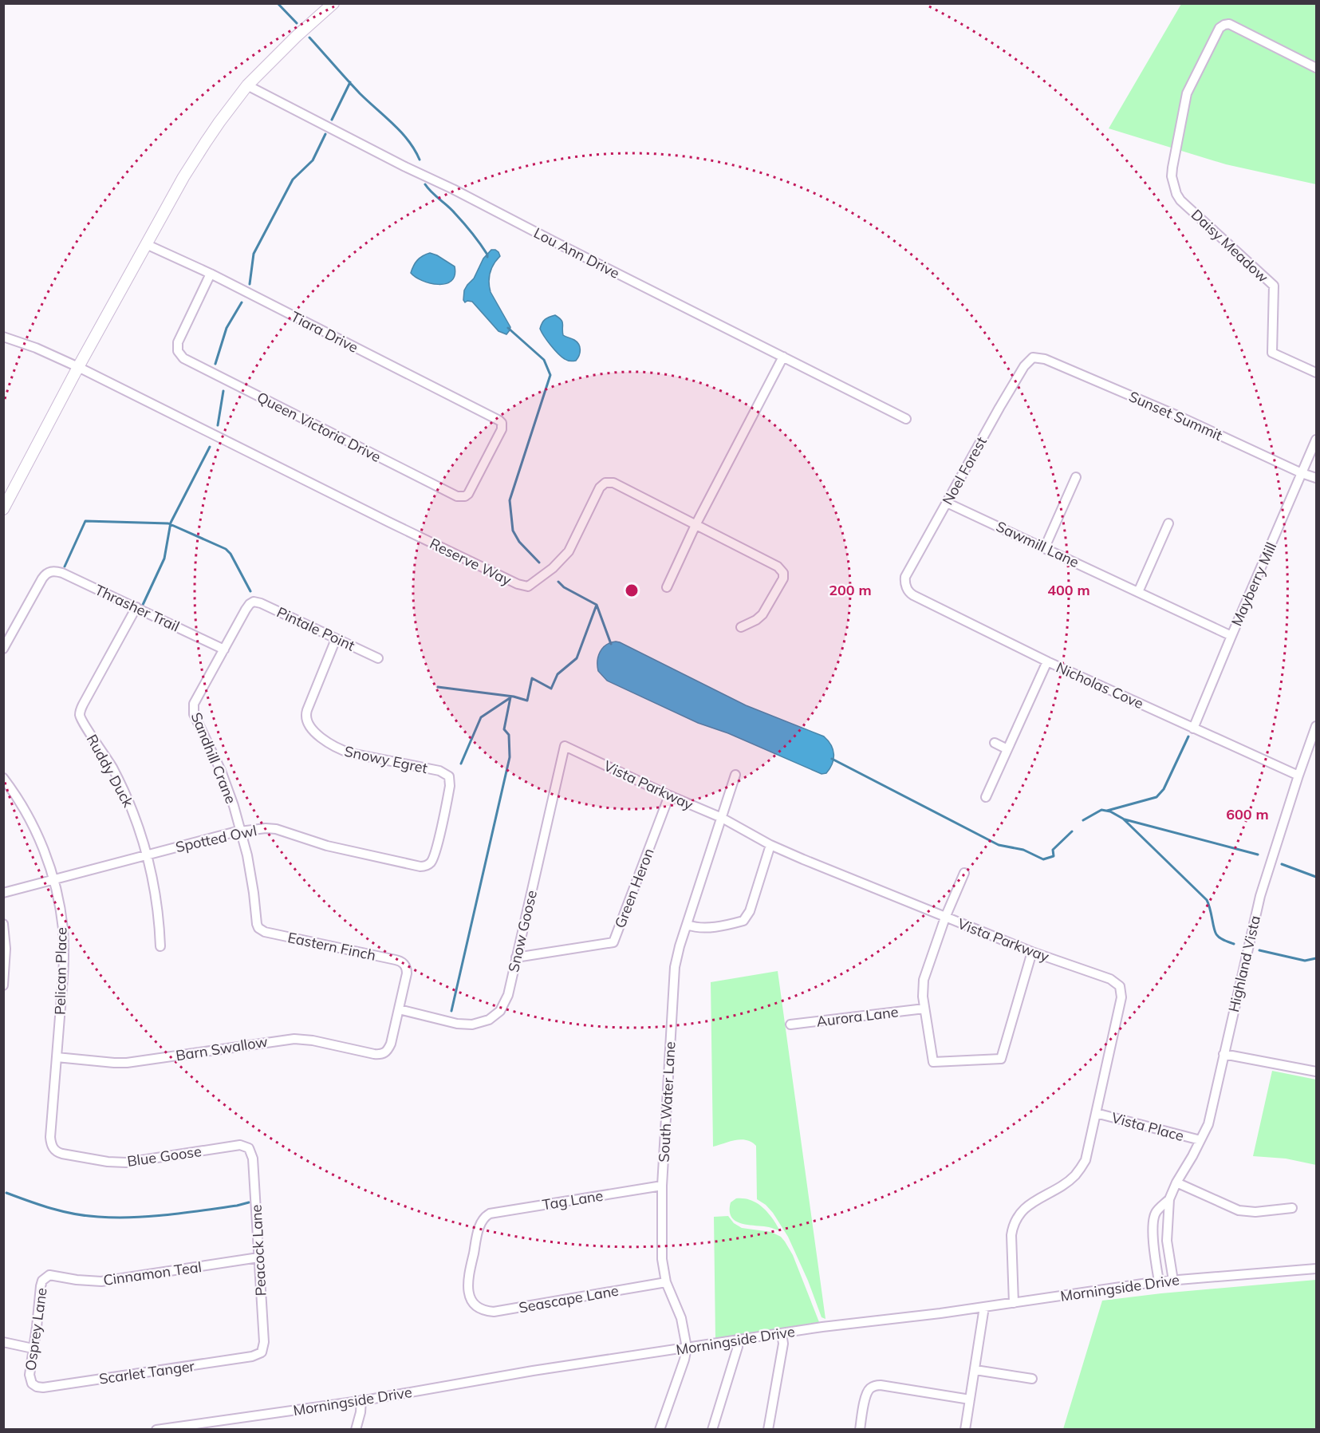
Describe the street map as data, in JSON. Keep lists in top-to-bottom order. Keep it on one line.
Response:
{"streets":{"street":["Daisy Meadow","Lou Ann Drive","Tiara Drive","Sunset Summit","Queen Victoria Drive","Noel Forest","Sawmill Lane","Reserve Way","Mayberry Mill","Thrasher Trail","Pintale Point","Nicholas Cove","Sandhill Crane","Snowy Egret","Ruddy Duck","Vista Parkway","Spotted Owl","Green Heron","Snow Goose","Eastern Finch","Highland Vista","Pelican Place","Aurora Lane","Barn Swallow","South Water Lane","Vista Place","Blue Goose","Tag Lane","Peacock Lane","Cinnamon Teal","Morningside Drive","Seascape Lane","Osprey Lane","Scarlet Tanger"]},"crossings":[["Tiara Drive","Queen Victoria Drive"],["Sunset Summit","Noel Forest"],["Sunset Summit","Mayberry Mill"],["Noel Forest","Sawmill Lane"],["Noel Forest","Nicholas Cove"],["Sawmill Lane","Mayberry Mill"],["Mayberry Mill","Nicholas Cove"],["Thrasher Trail","Sandhill Crane"],["Thrasher Trail","Ruddy Duck"],["Pintale Point","Sandhill Crane"],["Pintale Point","Snowy Egret"],["Nicholas Cove","Highland Vista"],["Sandhill Crane","Spotted Owl"],["Sandhill Crane","Eastern Finch"],["Snowy Egret","Spotted Owl"],["Ruddy Duck","Spotted Owl"],["Vista Parkway","Green Heron"],["Vista Parkway","Snow Goose"],["Vista Parkway","South Water Lane"],["Vista Parkway","Vista Place"],["Vista Parkway","Morningside Drive"],["Spotted Owl","Pelican Place"],["Green Heron","Snow Goose"],["Snow Goose","Eastern Finch"],["Snow Goose","Barn Swallow"],["Eastern Finch","Barn Swallow"],["Highland Vista","Vista Place"],["Highland Vista","Morningside Drive"],["Pelican Place","Barn Swallow"],["Pelican Place","Blue Goose"],["South Water Lane","Tag Lane"],["South Water Lane","Morningside Drive"],["South Water Lane","Seascape Lane"],["Blue Goose","Peacock Lane"],["Tag Lane","Seascape Lane"],["Peacock Lane","Cinnamon Teal"],["Peacock Lane","Scarlet Tanger"],["Cinnamon Teal","Osprey Lane"],["Osprey Lane","Scarlet Tanger"]],"rings":["200 m","400 m","600 m"]}
